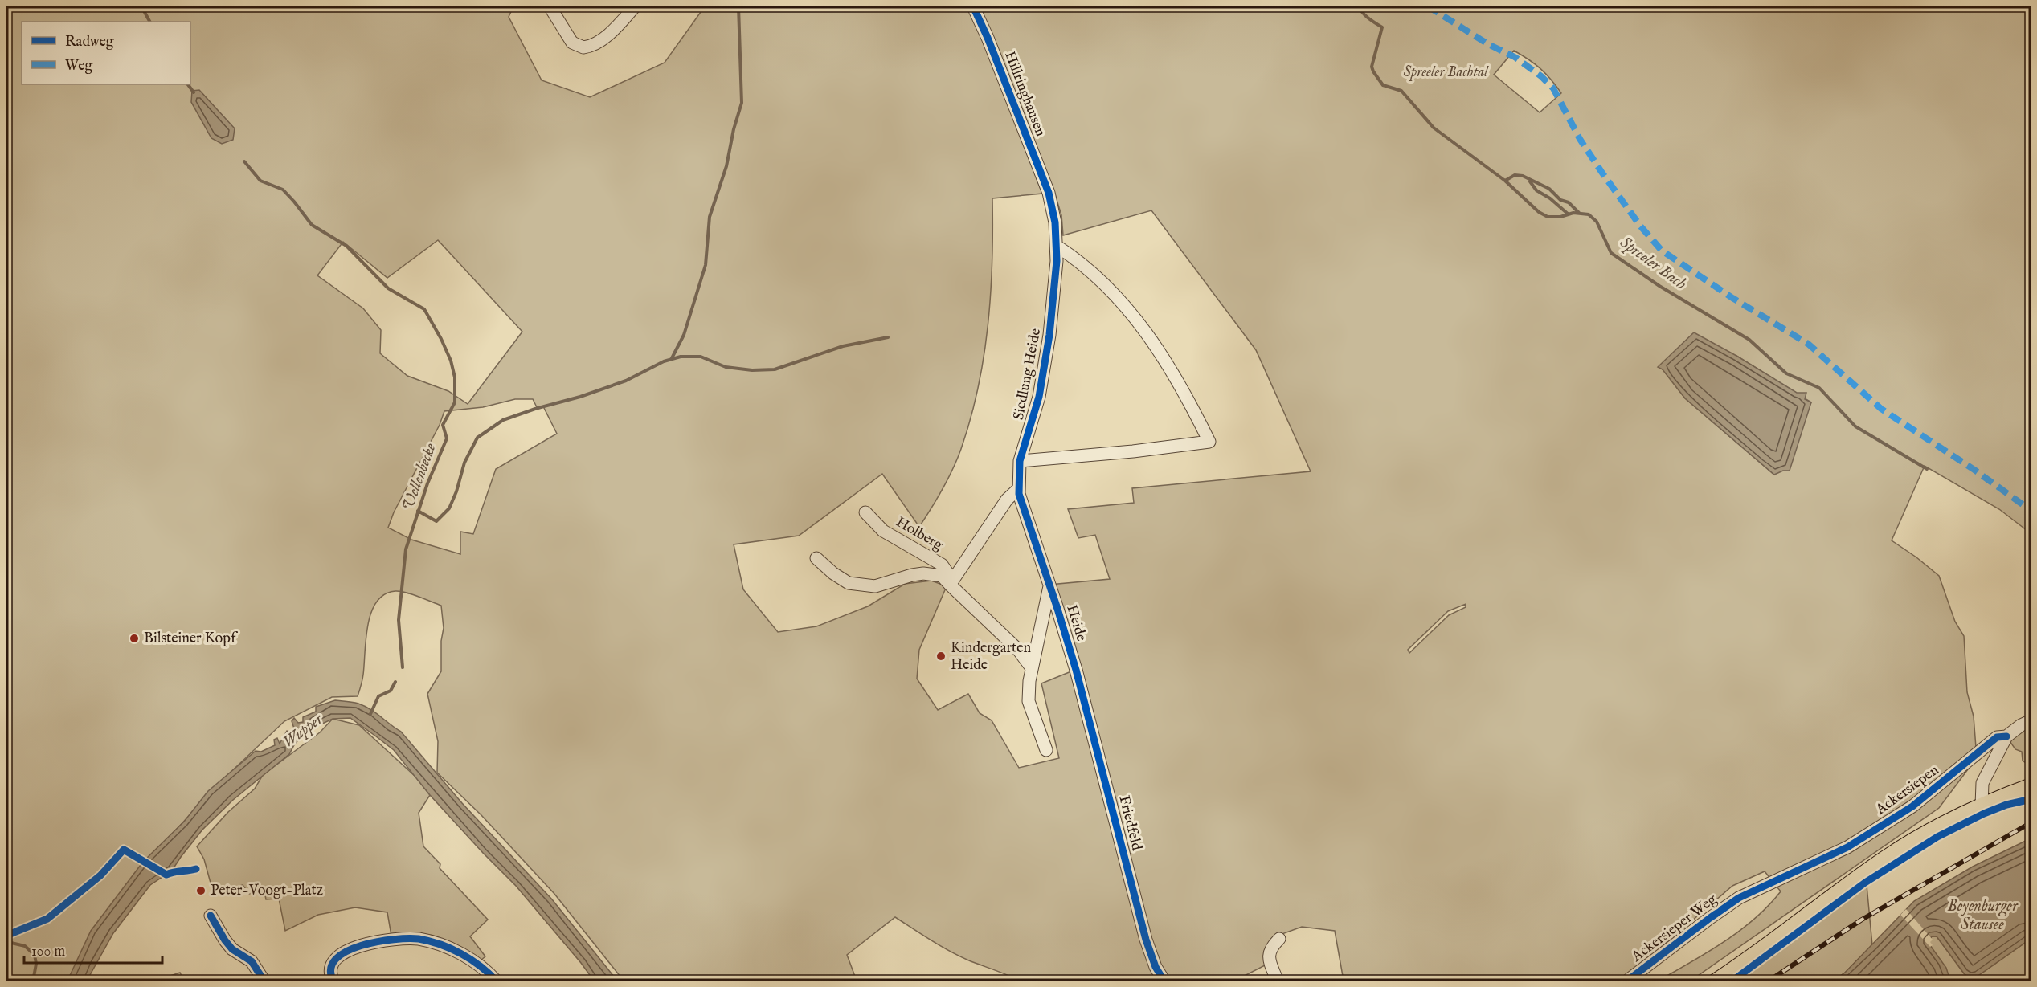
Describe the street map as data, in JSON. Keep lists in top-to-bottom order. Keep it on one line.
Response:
{"streets":{"street":["Hillringhausen","Siedlung Heide","Holberg","Heide","Ackersiepen","Friedfeld","Ackersieper Weg"]},"crossings":[["Hillringhausen","Siedlung Heide"],["Siedlung Heide","Heide"],["Heide","Friedfeld"],["Ackersiepen","Ackersieper Weg"]],"water":["Spreeler Bach","Uellenbecke","Wupper","Beyenburger Stausee"],"parks":["Spreeler Bachtal"],"places":["Bilsteiner Kopf","Kindergarten Heide","Peter-Voogt-Platz"],"legend":["Radweg","Weg"],"scale_bar":"100 m"}
